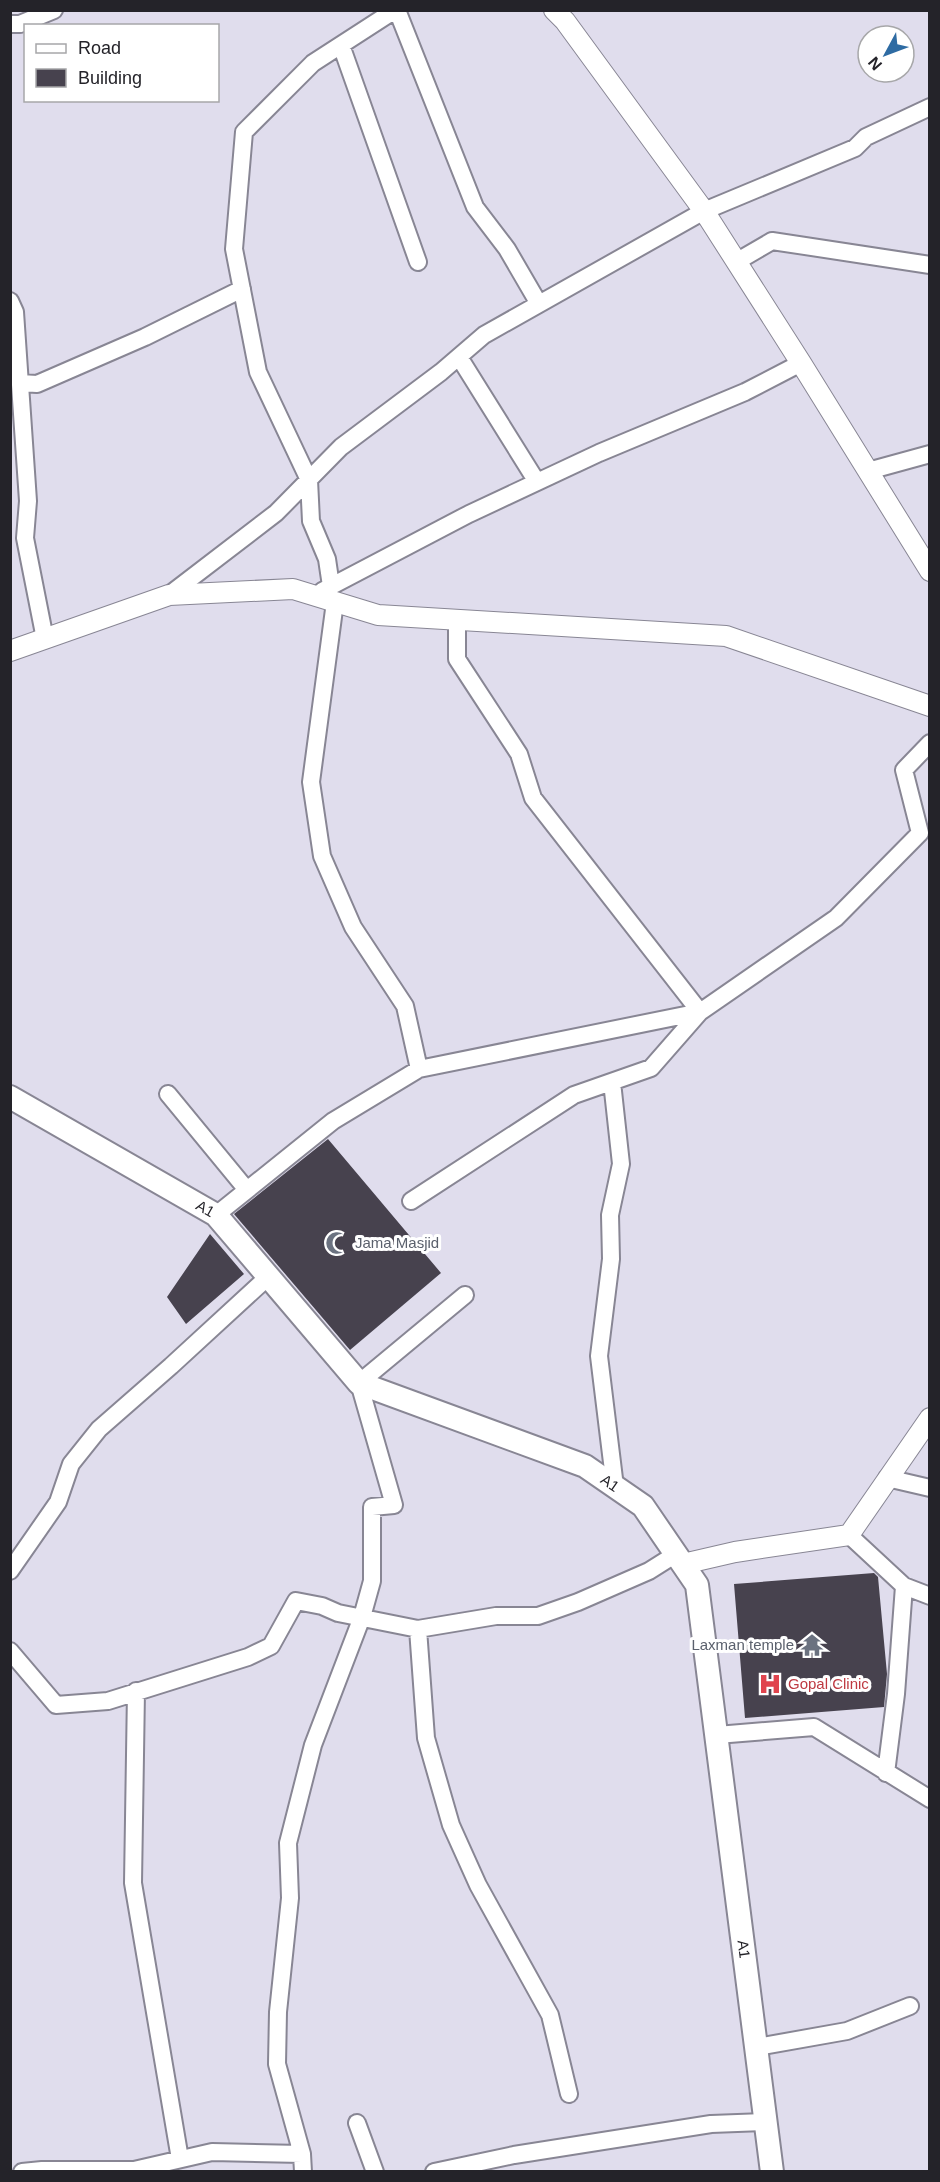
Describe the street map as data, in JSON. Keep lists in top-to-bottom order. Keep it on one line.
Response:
{"streets":{"main road":["A1"]},"places":{"mosque":["Jama Masjid"],"temple":["Laxman temple"],"hospital":["Gopal Clinic"]},"legend":["Road","Building"],"north":"bottom left"}
